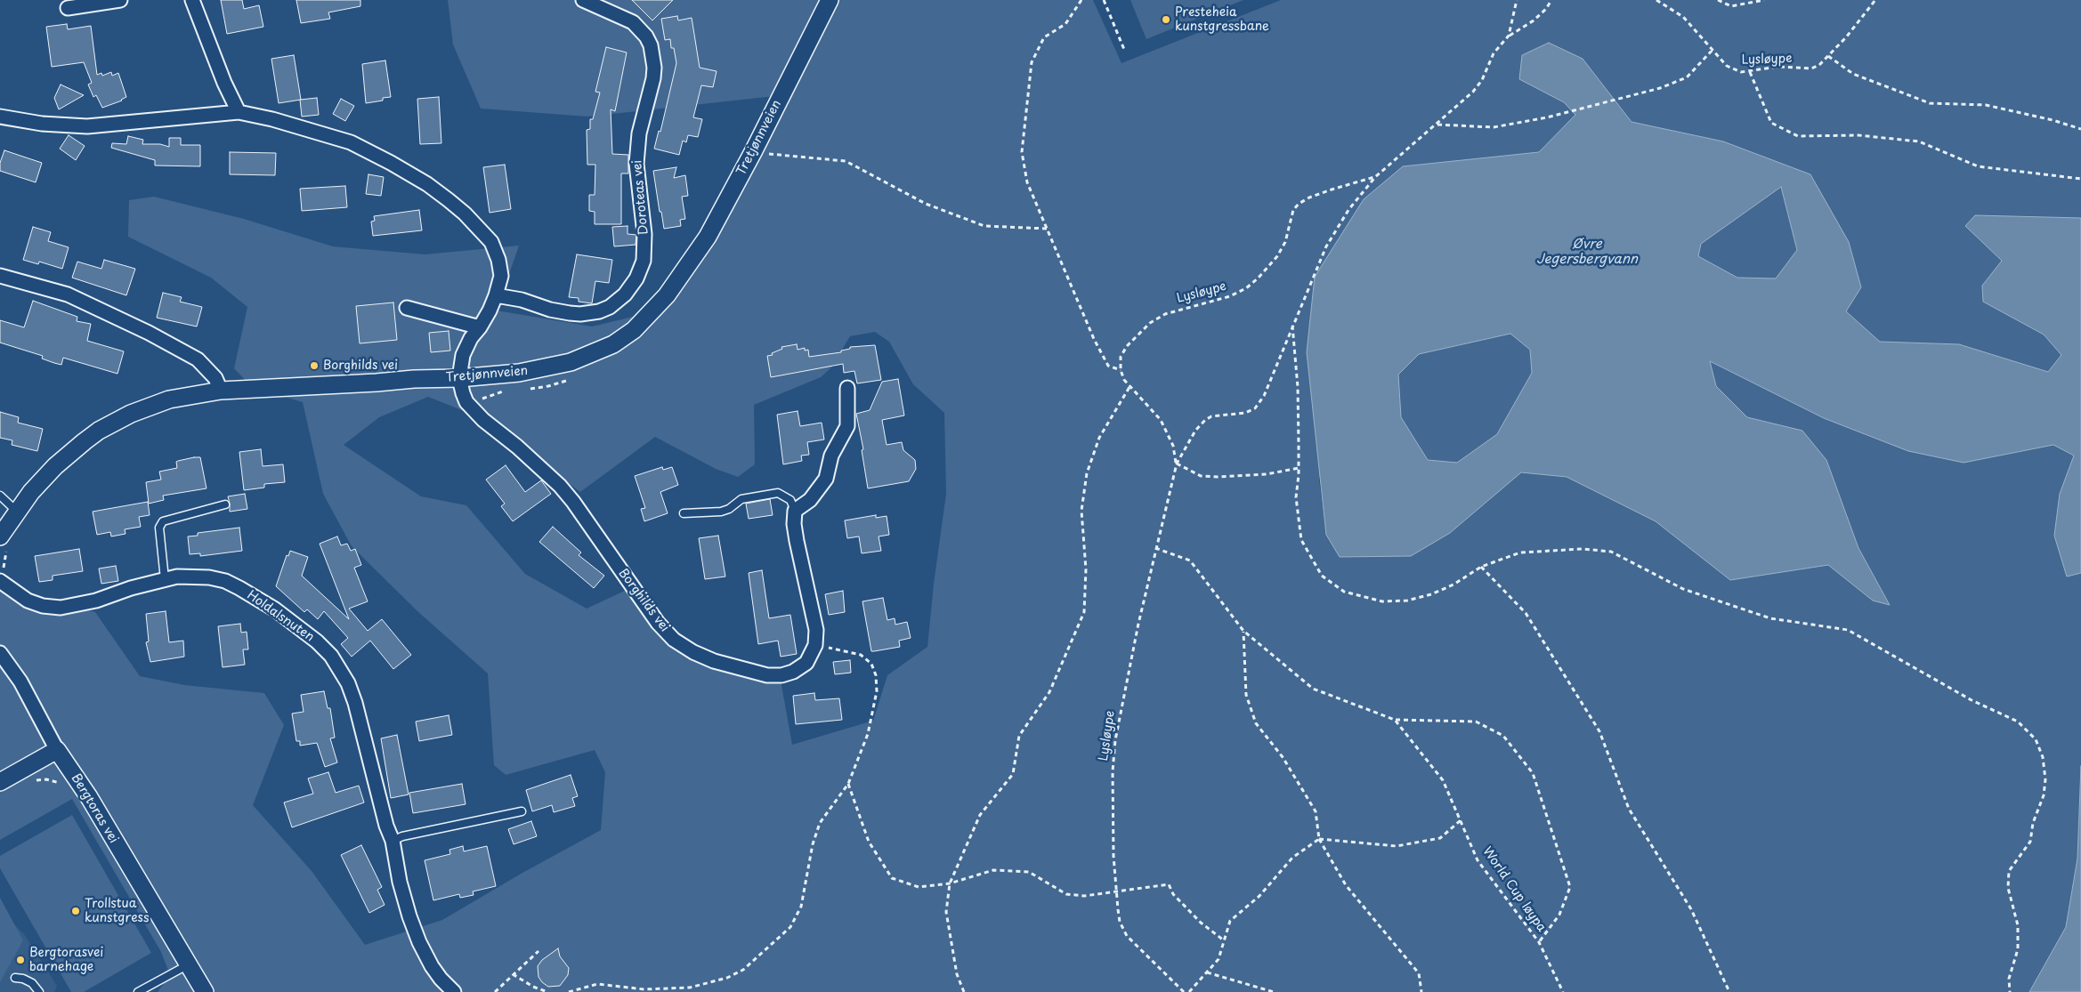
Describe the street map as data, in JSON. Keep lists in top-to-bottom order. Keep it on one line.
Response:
{"streets":{"street":["Tretjønnveien","Doroteas vei","Borghilds vei","Holdalsnuten","Bergtoras vei"],"path":["Lysløype","World Cup løypa"]},"crossings":[["Tretjønnveien","Borghilds vei"],["Doroteas vei","Borghilds vei"]],"water":["Øvre Jegersbergvann"],"places":["Presteheia kunstgressbane","Borghilds vei","Trollstua kunstgress","Bergtorasvei barnehage"]}
